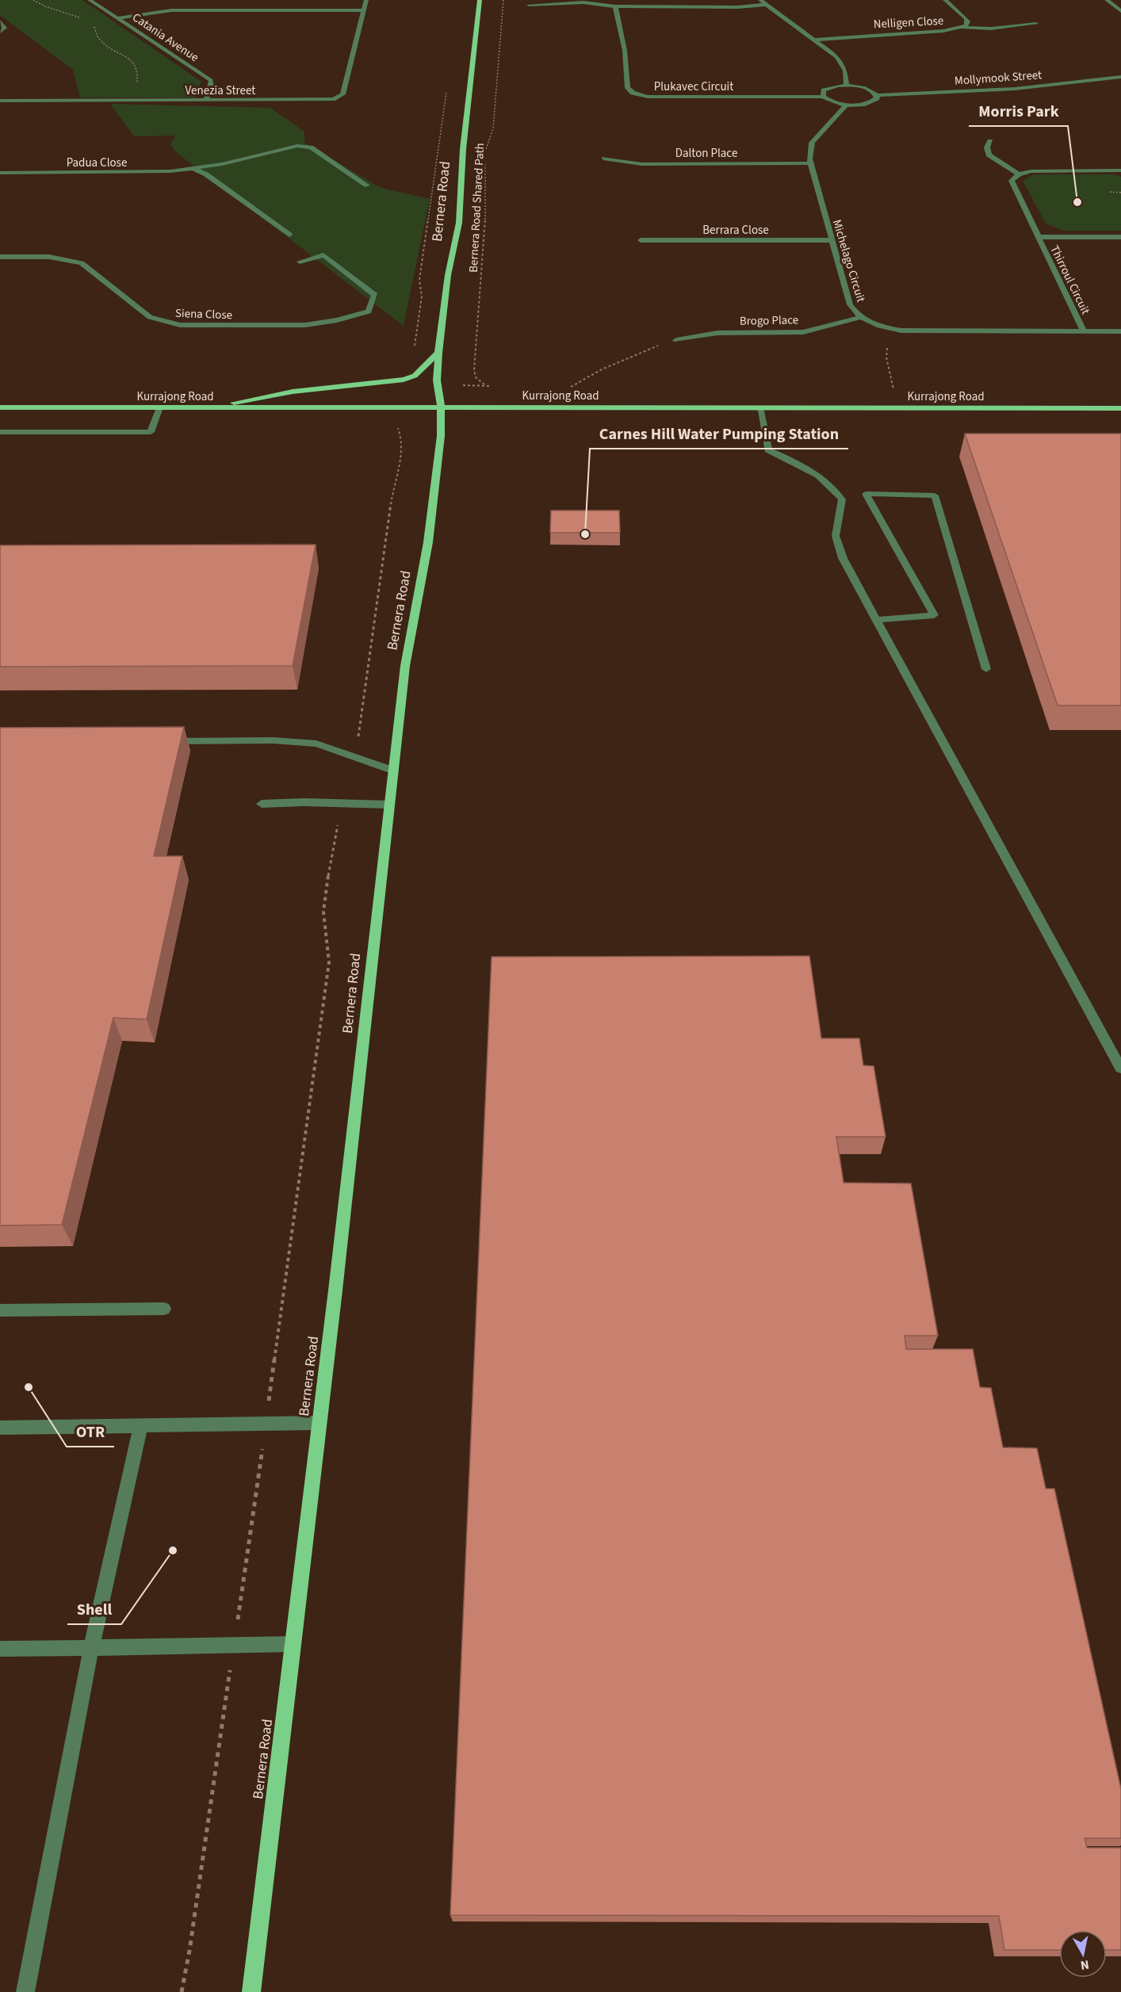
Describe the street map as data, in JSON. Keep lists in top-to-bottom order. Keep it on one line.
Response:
{"streets":{"main road":["Bernera Road","Kurrajong Road"],"street":["Nelligen Close","Catania Avenue","Mollymook Street","Plukavec Circuit","Venezia Street","Dalton Place","Padua Close","Berrara Close","Michelago Circuit","Thirroul Circuit","Siena Close","Brogo Place"],"path":["Bernera Road Shared Path"]},"crossings":[["Catania Avenue","Venezia Street"],["Dalton Place","Michelago Circuit"],["Bernera Road","Kurrajong Road"],["Berrara Close","Michelago Circuit"],["Michelago Circuit","Thirroul Circuit"],["Michelago Circuit","Brogo Place"]],"places":["Morris Park","Carnes Hill Water Pumping Station","OTR","Shell"],"north":"bottom"}
